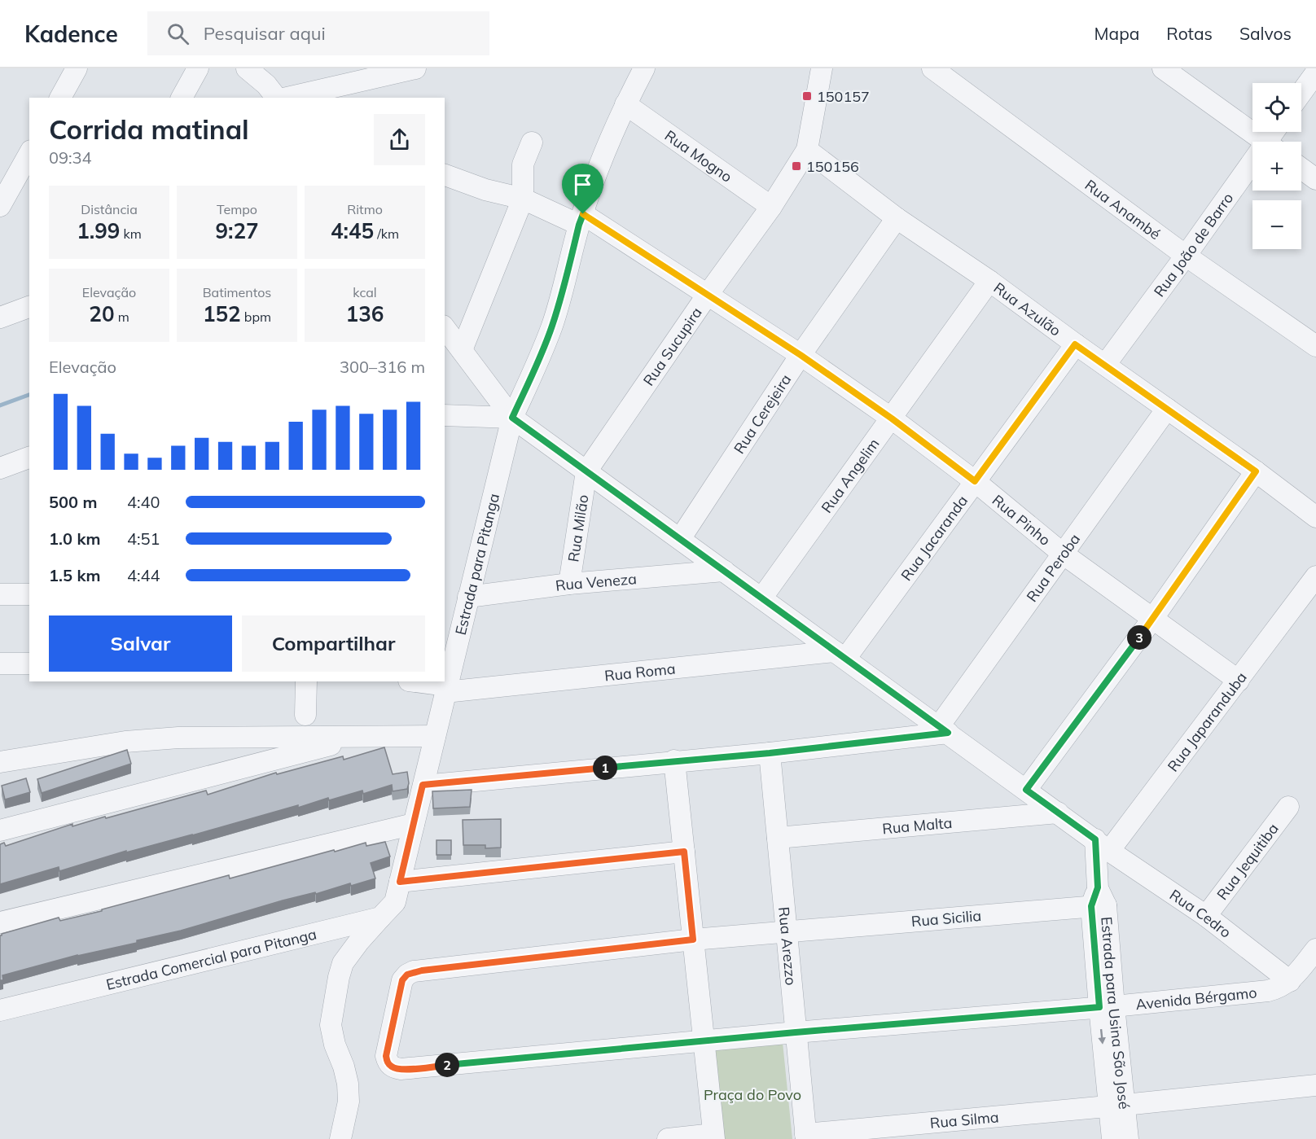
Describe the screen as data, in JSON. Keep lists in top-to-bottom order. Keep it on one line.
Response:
{"streets":{"street":["Rua Mogno","Rua Anambé","Rua João de Barro","Rua Azulão","Rua Sucupira","Rua Cerejeira","Rua Angelim","Rua Pinho","Rua Milão","Rua Jacaranda","Estrada para Pitanga","Rua Peroba","Rua Veneza","Rua Roma","Rua Japaranduba","Rua Malta","Rua Jequitiba","Rua Cedro","Rua Sicilia","Rua Arezzo","Estrada Comercial para Pitanga","Avenida Bérgamo","Estrada para Usina São José","Rua Silma"]},"crossings":[["Rua Mogno","Rua Sucupira"],["Rua Mogno","Estrada para Pitanga"],["Rua Anambé","Rua João de Barro"],["Rua João de Barro","Rua Azulão"],["Rua Azulão","Rua Sucupira"],["Rua Azulão","Rua Cerejeira"],["Rua Azulão","Rua Angelim"],["Rua Azulão","Rua Jacaranda"],["Rua Azulão","Rua Peroba"],["Rua Sucupira","Rua Pinho"],["Rua Sucupira","Rua Milão"],["Rua Cerejeira","Rua Pinho"],["Rua Angelim","Rua Pinho"],["Rua Pinho","Rua Jacaranda"],["Rua Pinho","Estrada para Pitanga"],["Rua Pinho","Rua Peroba"],["Rua Pinho","Rua Japaranduba"],["Rua Milão","Rua Veneza"],["Rua Jacaranda","Rua Roma"],["Estrada para Pitanga","Rua Veneza"],["Estrada para Pitanga","Rua Roma"],["Rua Japaranduba","Rua Cedro"],["Rua Japaranduba","Estrada para Usina São José"],["Rua Malta","Rua Arezzo"],["Rua Jequitiba","Rua Cedro"],["Rua Cedro","Avenida Bérgamo"],["Rua Cedro","Estrada para Usina São José"],["Rua Sicilia","Rua Arezzo"],["Rua Sicilia","Avenida Bérgamo"],["Rua Sicilia","Estrada para Usina São José"],["Rua Arezzo","Avenida Bérgamo"],["Rua Arezzo","Rua Silma"],["Avenida Bérgamo","Estrada para Usina São José"],["Estrada para Usina São José","Rua Silma"]],"parks":["Praça do Povo"],"places":{"transit":["150157","150156"]},"page":{"header":"Kadence","search":"Pesquisar aqui","nav":["Mapa","Rotas","Salvos"],"map_buttons":["+","−"],"heading":["Corrida matinal","09:34"],"stats":[["Distância","1.99 km"],["Tempo","9:27"],["Ritmo","4:45 /km"],["Elevação","20 m"],["Batimentos","152 bpm"],["kcal","136"]],"chart":["Elevação","300–316 m"],"list":[{"name":"500 m","note":"4:40"},{"name":"1.0 km","note":"4:51"},{"name":"1.5 km","note":"4:44"}],"buttons":["Salvar","Compartilhar"],"pins":["3","1","2"]}}
